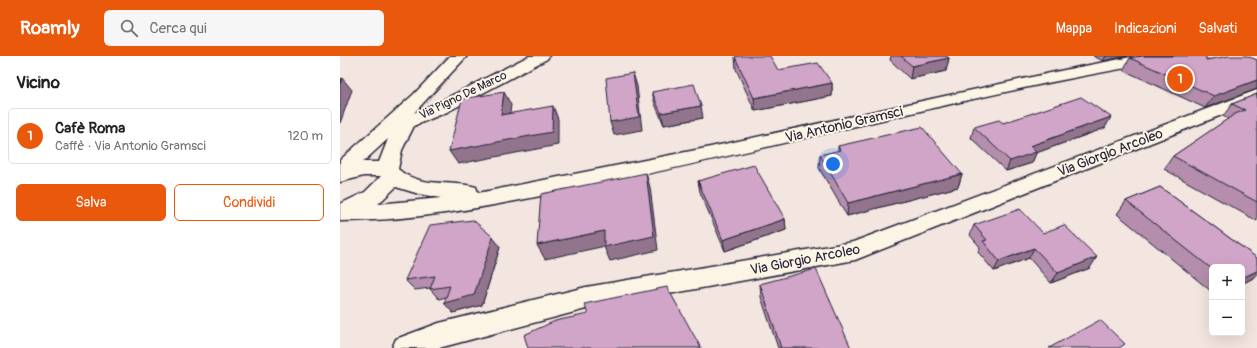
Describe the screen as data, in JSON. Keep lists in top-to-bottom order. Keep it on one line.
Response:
{"streets":{"main road":["Via Pigno De Marco","Via Antonio Gramsci","Via Giorgio Arcoleo"]},"page":{"header":"Roamly","search":"Cerca qui","nav":["Mappa","Indicazioni","Salvati"],"heading":"Vicino","pins":"1","list":[{"mark":"1","name":"Cafè Roma","note":"Caffè · Via Antonio Gramsci","value":"120 m"}],"buttons":["Salva","Condividi"],"map_buttons":["+","−"]}}
